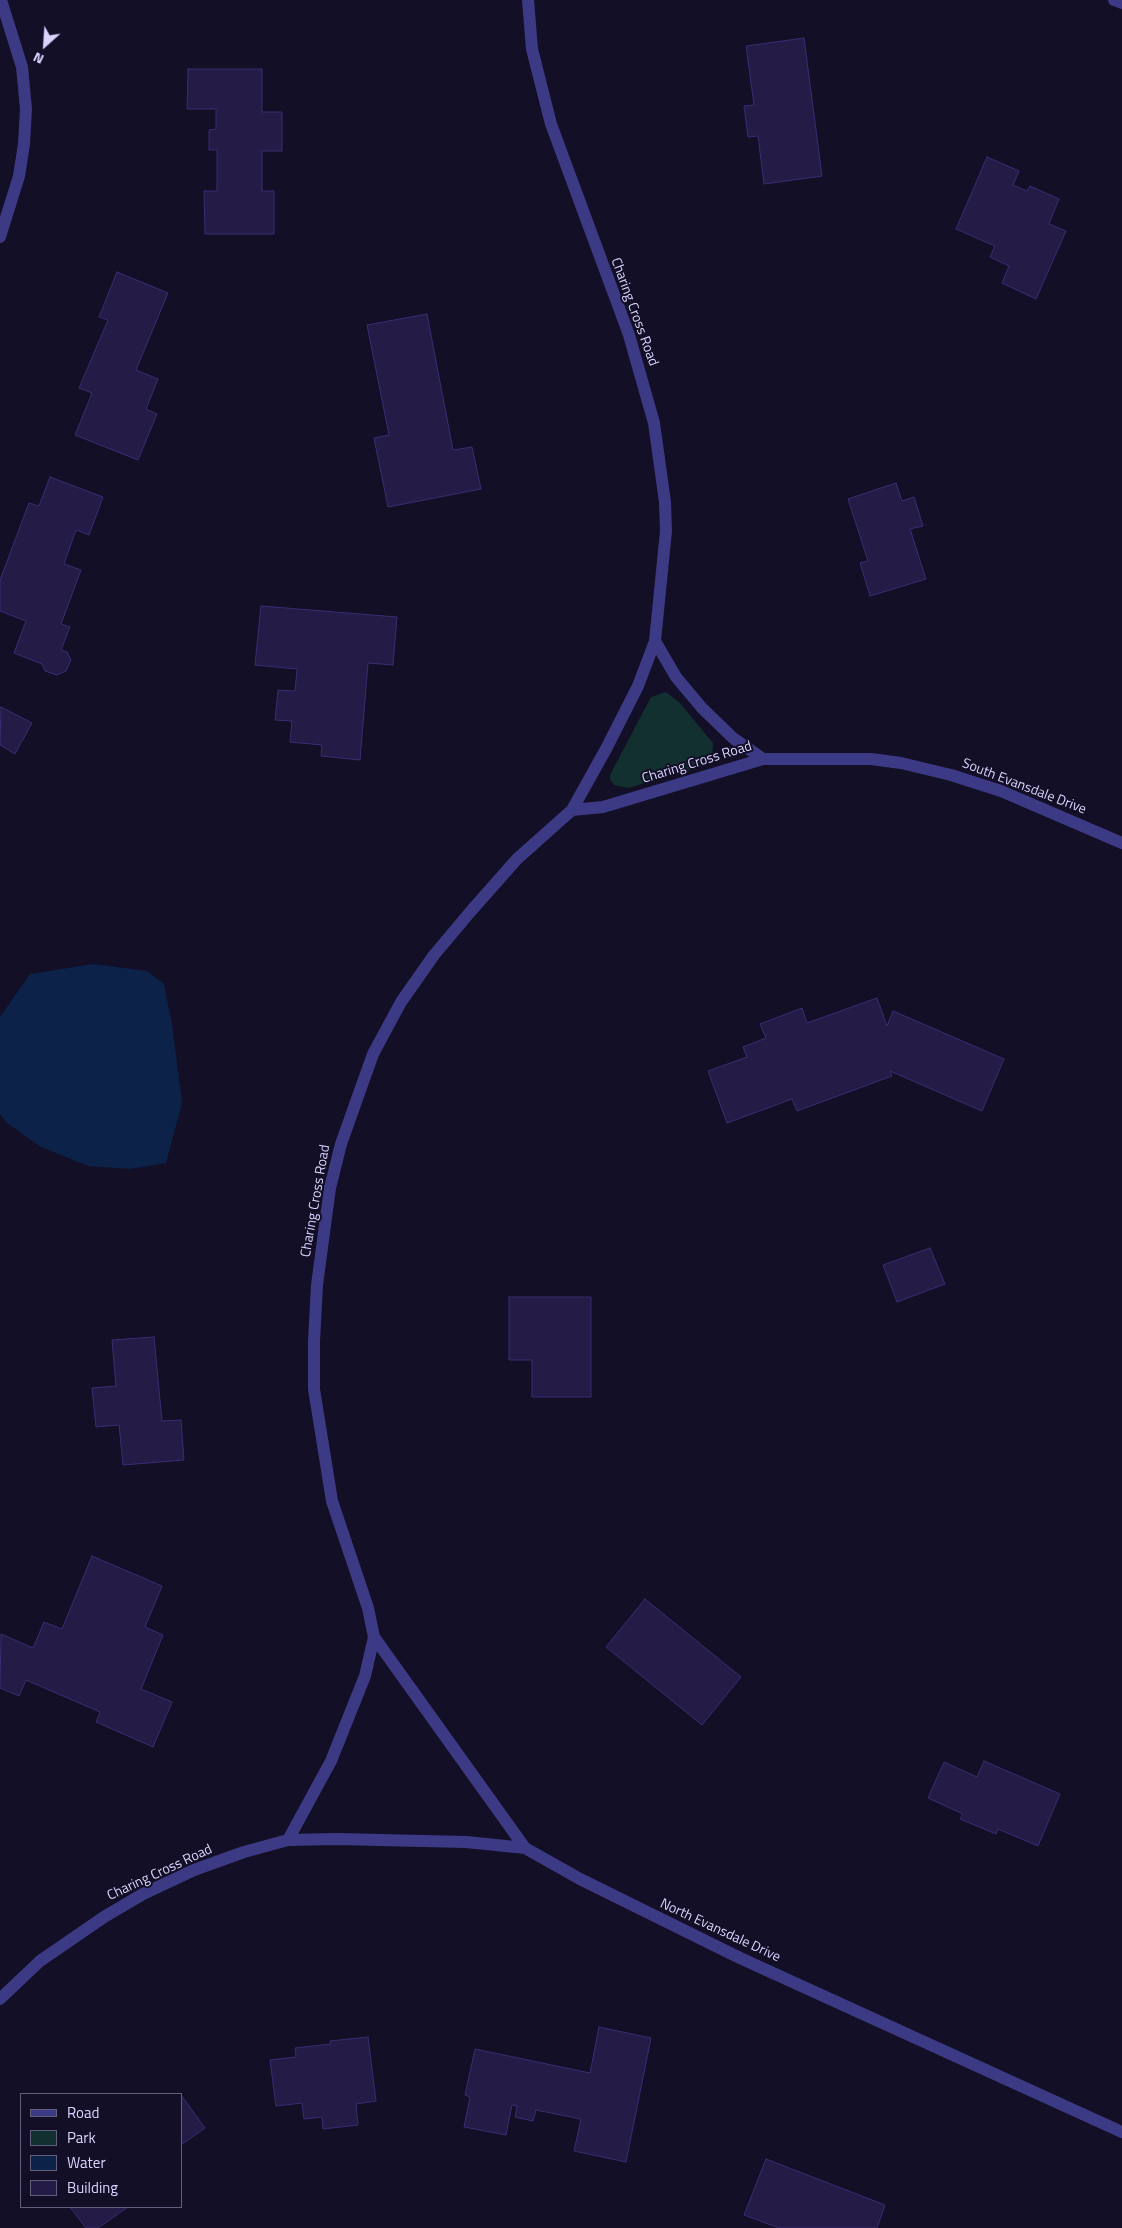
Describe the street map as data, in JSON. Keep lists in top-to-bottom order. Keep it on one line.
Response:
{"streets":{"street":["Charing Cross Road","South Evansdale Drive","North Evansdale Drive"]},"crossings":[["Charing Cross Road","South Evansdale Drive"],["Charing Cross Road","North Evansdale Drive"]],"legend":["Road","Park","Water","Building"],"north":"bottom left"}
